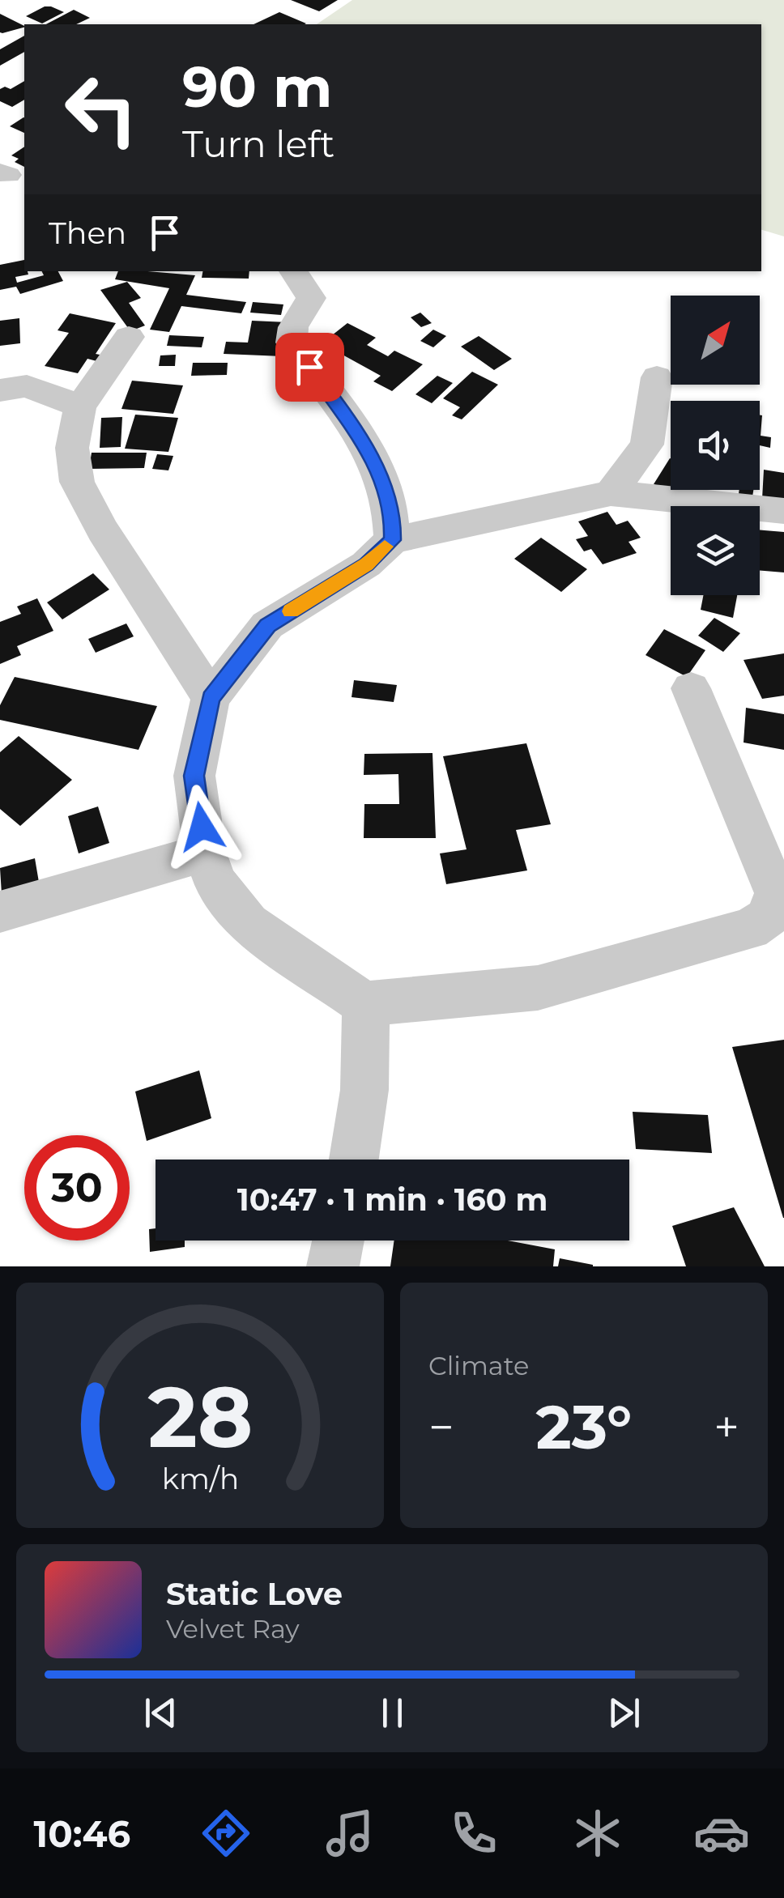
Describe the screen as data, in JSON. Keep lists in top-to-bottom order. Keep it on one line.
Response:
{"north":"top right","page":{"turn":["90 m","Turn left"],"then":"Then","limit":"30","trip":"10:47 · 1 min · 160 m","tile":"Climate","heat":["−","23°","+"],"song":["Static Love","Velvet Ray"],"tabs":"10:46","gauge":["28","km/h"]}}
